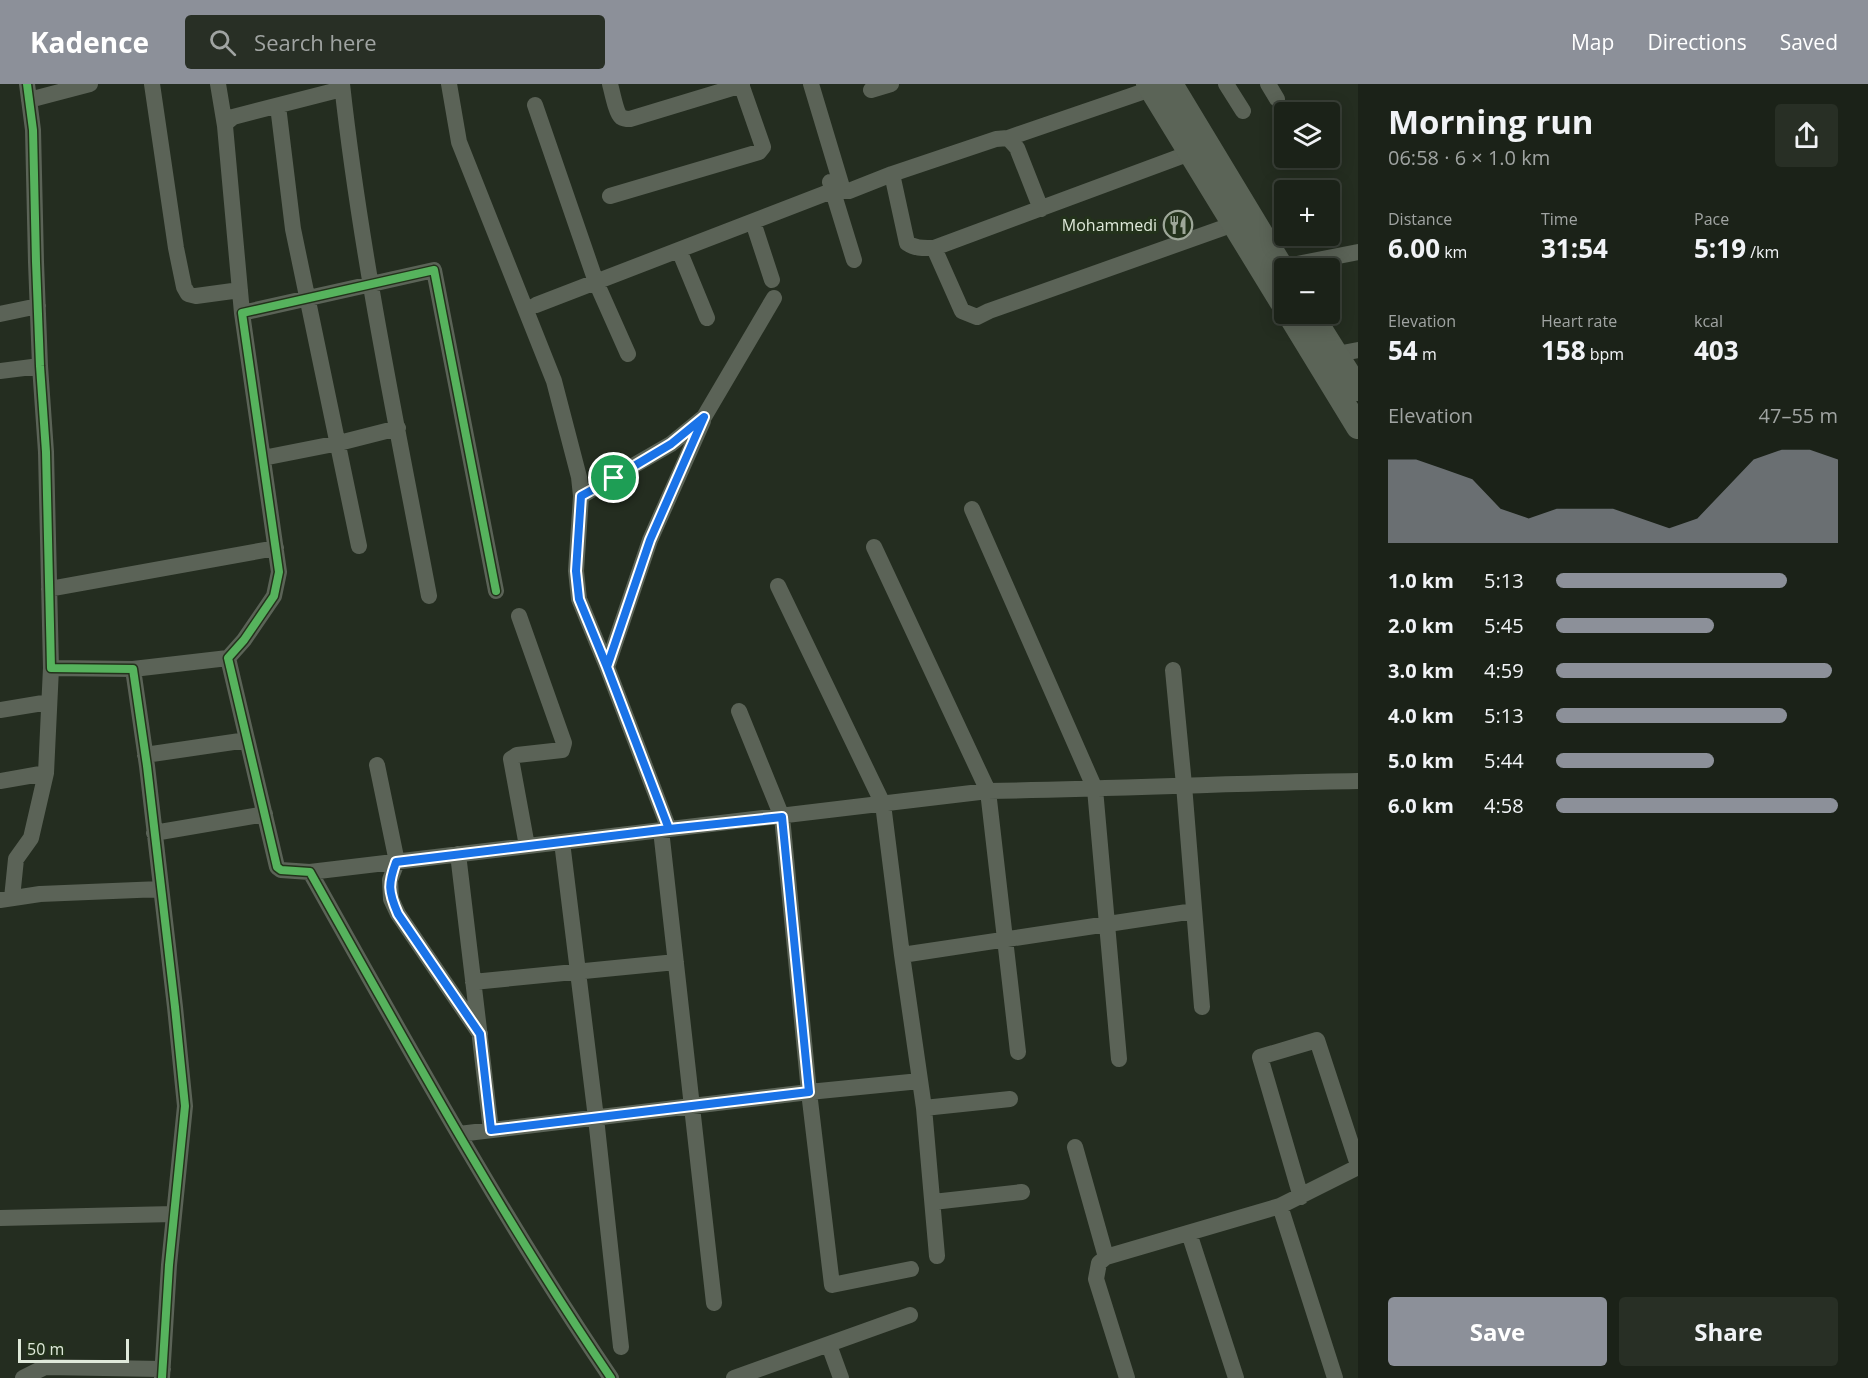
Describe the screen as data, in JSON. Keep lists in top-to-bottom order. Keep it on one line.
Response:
{"places":{"restaurant":["Mohammedi"]},"scale_bar":"50 m","page":{"header":"Kadence","search":"Search here","nav":["Map","Directions","Saved"],"heading":["Morning run","06:58 · 6 × 1.0 km"],"map_buttons":["+","−"],"stats":[["Distance","6.00 km"],["Time","31:54"],["Pace","5:19 /km"],["Elevation","54 m"],["Heart rate","158 bpm"],["kcal","403"]],"chart":["Elevation","47–55 m"],"list":[{"name":"1.0 km","note":"5:13"},{"name":"2.0 km","note":"5:45"},{"name":"3.0 km","note":"4:59"},{"name":"4.0 km","note":"5:13"},{"name":"5.0 km","note":"5:44"},{"name":"6.0 km","note":"4:58"}],"buttons":["Save","Share"],"scale":"50 m"}}
